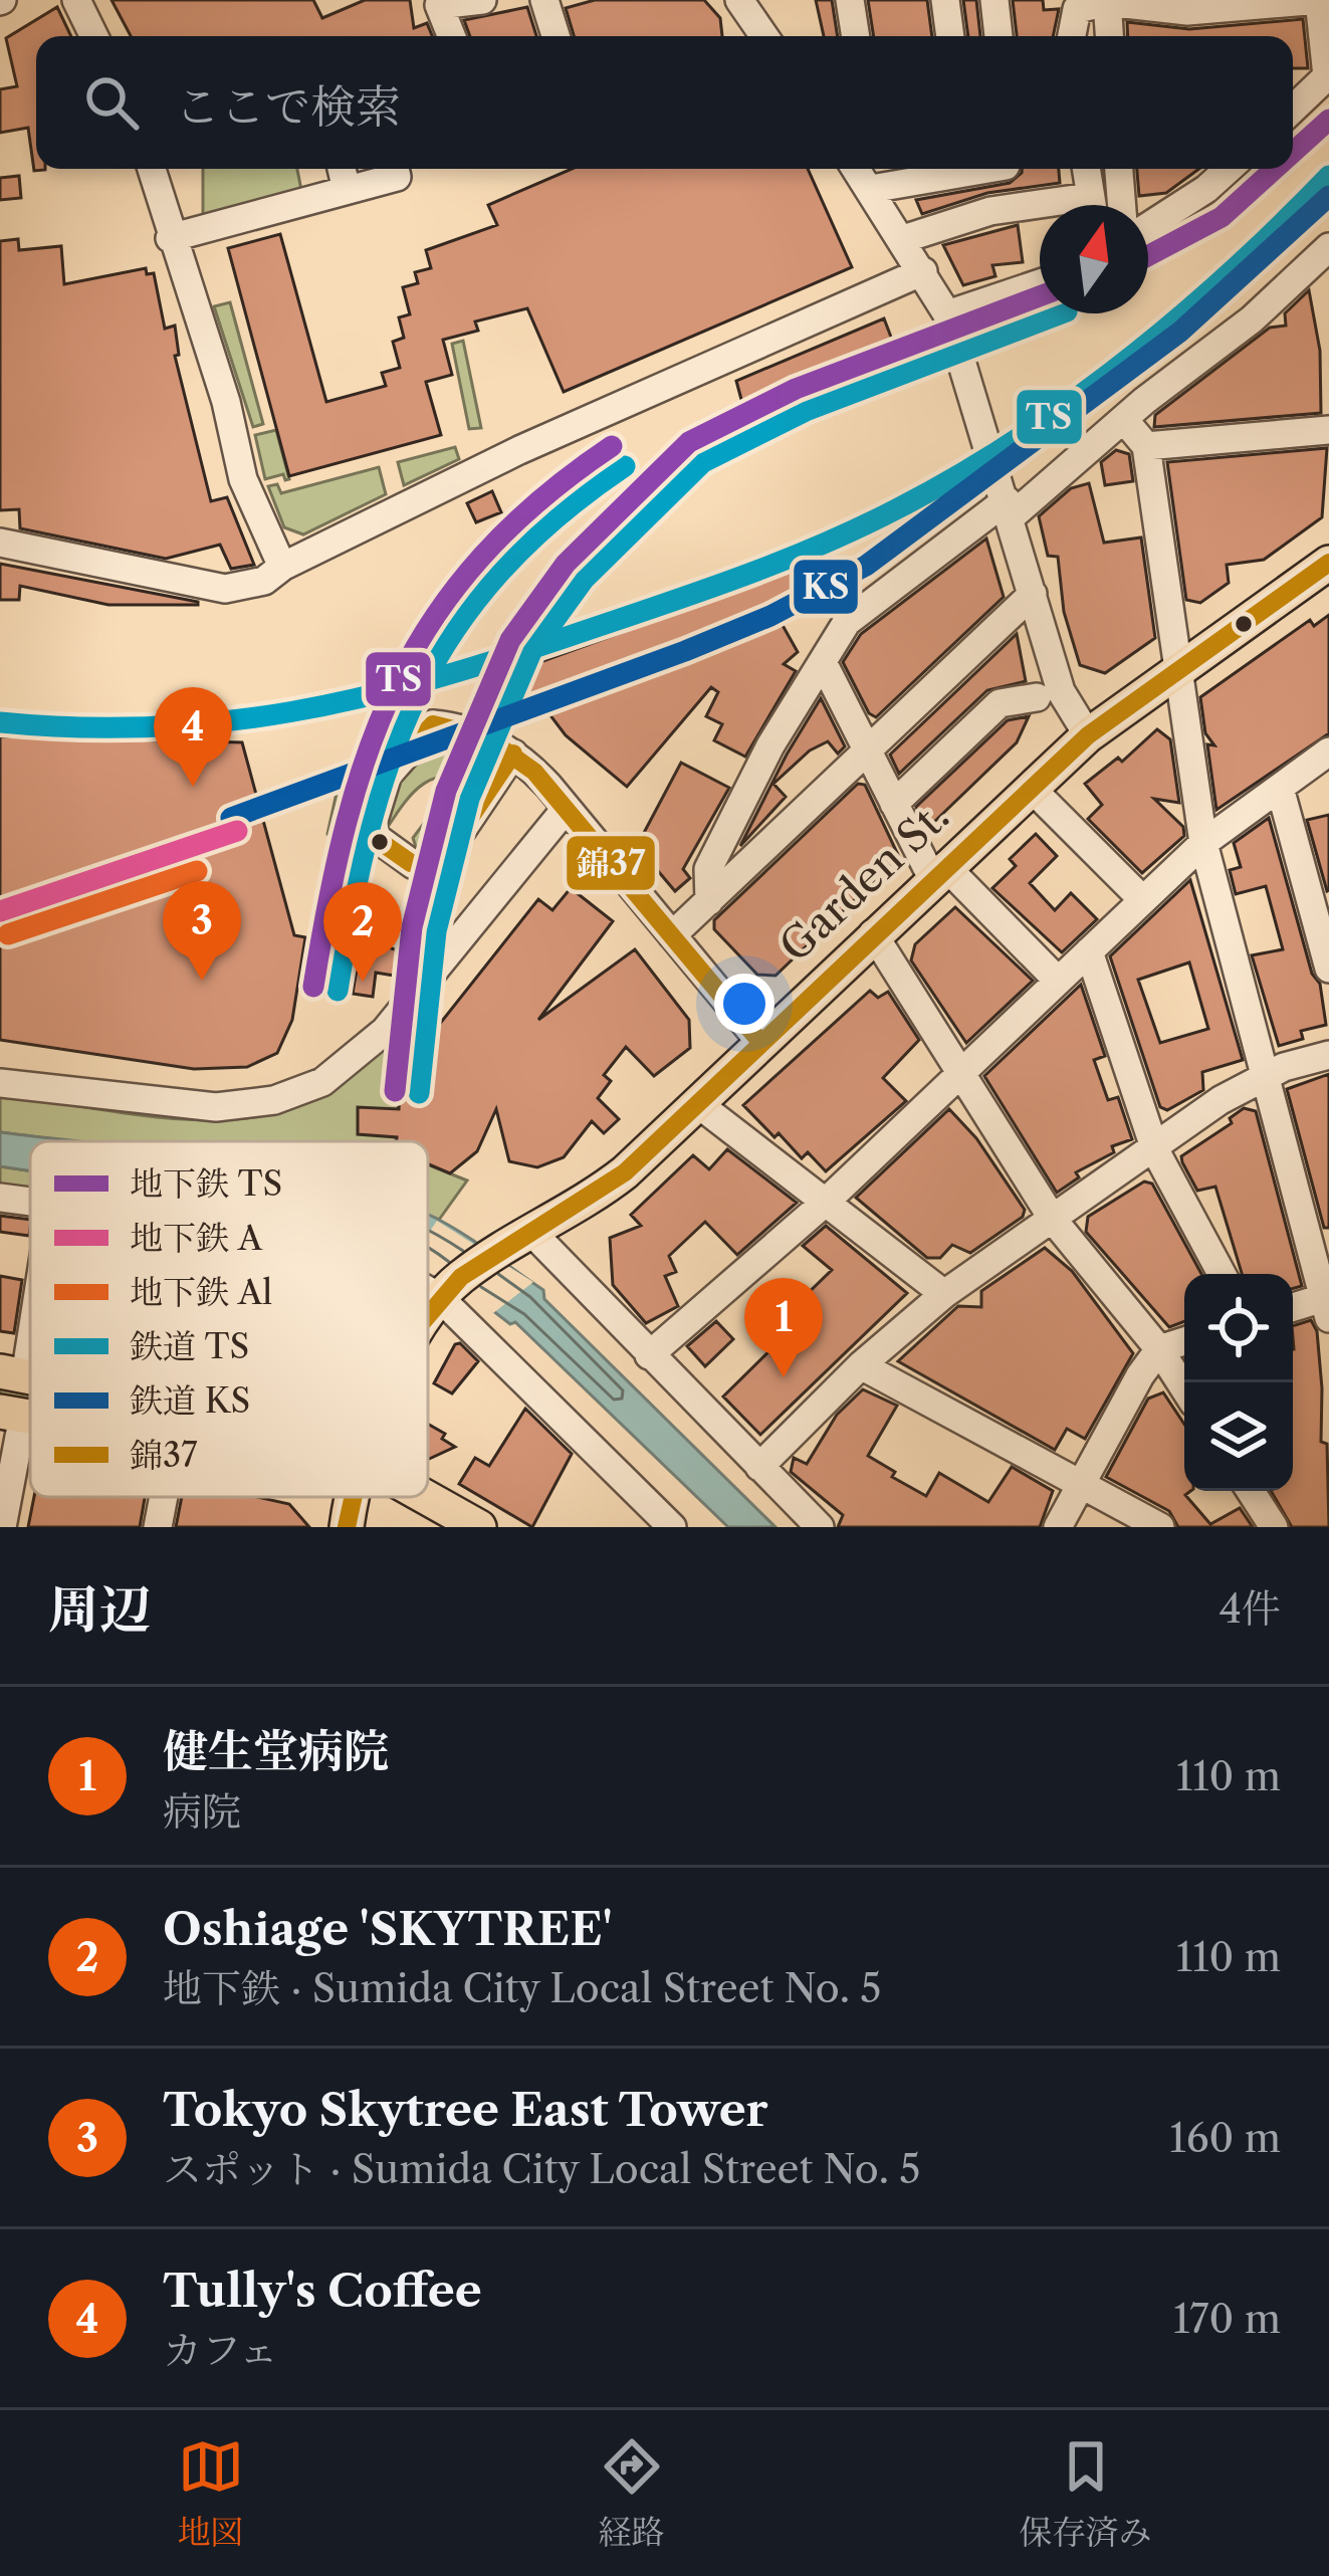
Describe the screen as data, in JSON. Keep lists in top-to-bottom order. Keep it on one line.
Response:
{"streets":{"main road":["Garden St."]},"lines":["metro line TS","rail line TS","rail line KS","transit line 錦37","metro line A","metro line Al"],"legend":["地下鉄 TS","地下鉄 A","地下鉄 Al","鉄道 TS","鉄道 KS","錦37"],"north":"top","page":{"search":"ここで検索","pins":["4","3","2","1"],"heading":["周辺","4件"],"list":[{"mark":"1","name":"健生堂病院","note":"病院","value":"110 m"},{"mark":"2","name":"Oshiage 'SKYTREE'","note":"地下鉄 · Sumida City Local Street No. 5","value":"110 m"},{"mark":"3","name":"Tokyo Skytree East Tower","note":"スポット · Sumida City Local Street No. 5","value":"160 m"},{"mark":"4","name":"Tully's Coffee","note":"カフェ","value":"170 m"}],"nav":["地図","経路","保存済み"]}}
